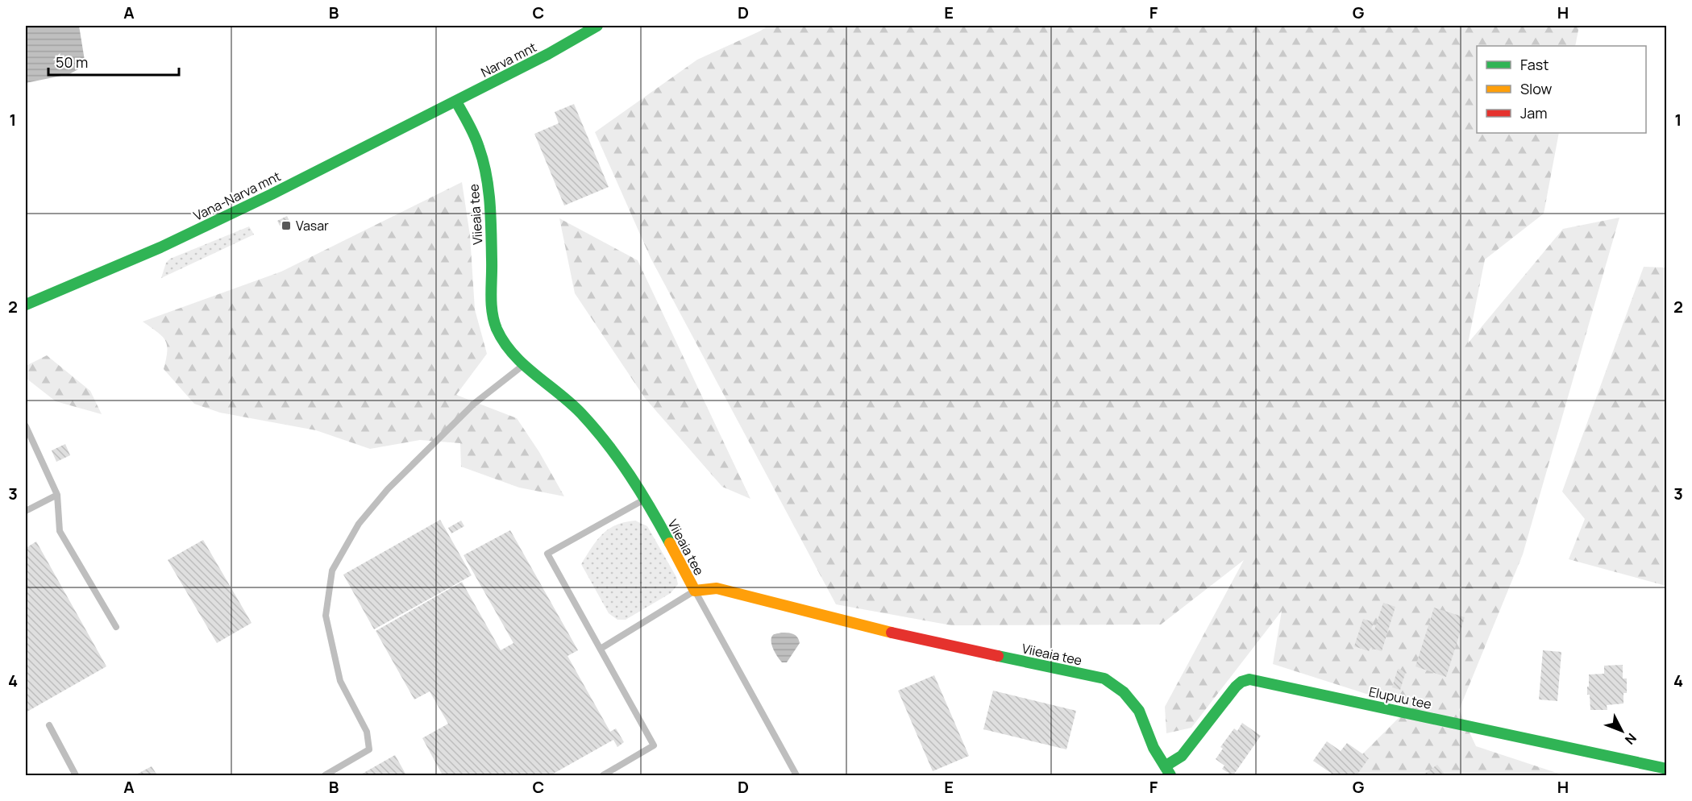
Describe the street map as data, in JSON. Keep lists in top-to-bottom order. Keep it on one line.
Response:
{"streets":{"street":["Narva mnt","Vana-Narva mnt","Viieaia tee","Elupuu tee"]},"crossings":[["Narva mnt","Vana-Narva mnt"],["Narva mnt","Viieaia tee"],["Vana-Narva mnt","Viieaia tee"],["Viieaia tee","Elupuu tee"]],"places":{"transit":["Vasar"]},"legend":["Fast","Slow","Jam"],"scale_bar":"50 m","north":"bottom right","grid":{"columns":["A","B","C","D","E","F","G","H"],"rows":["1","2","3","4"]}}
